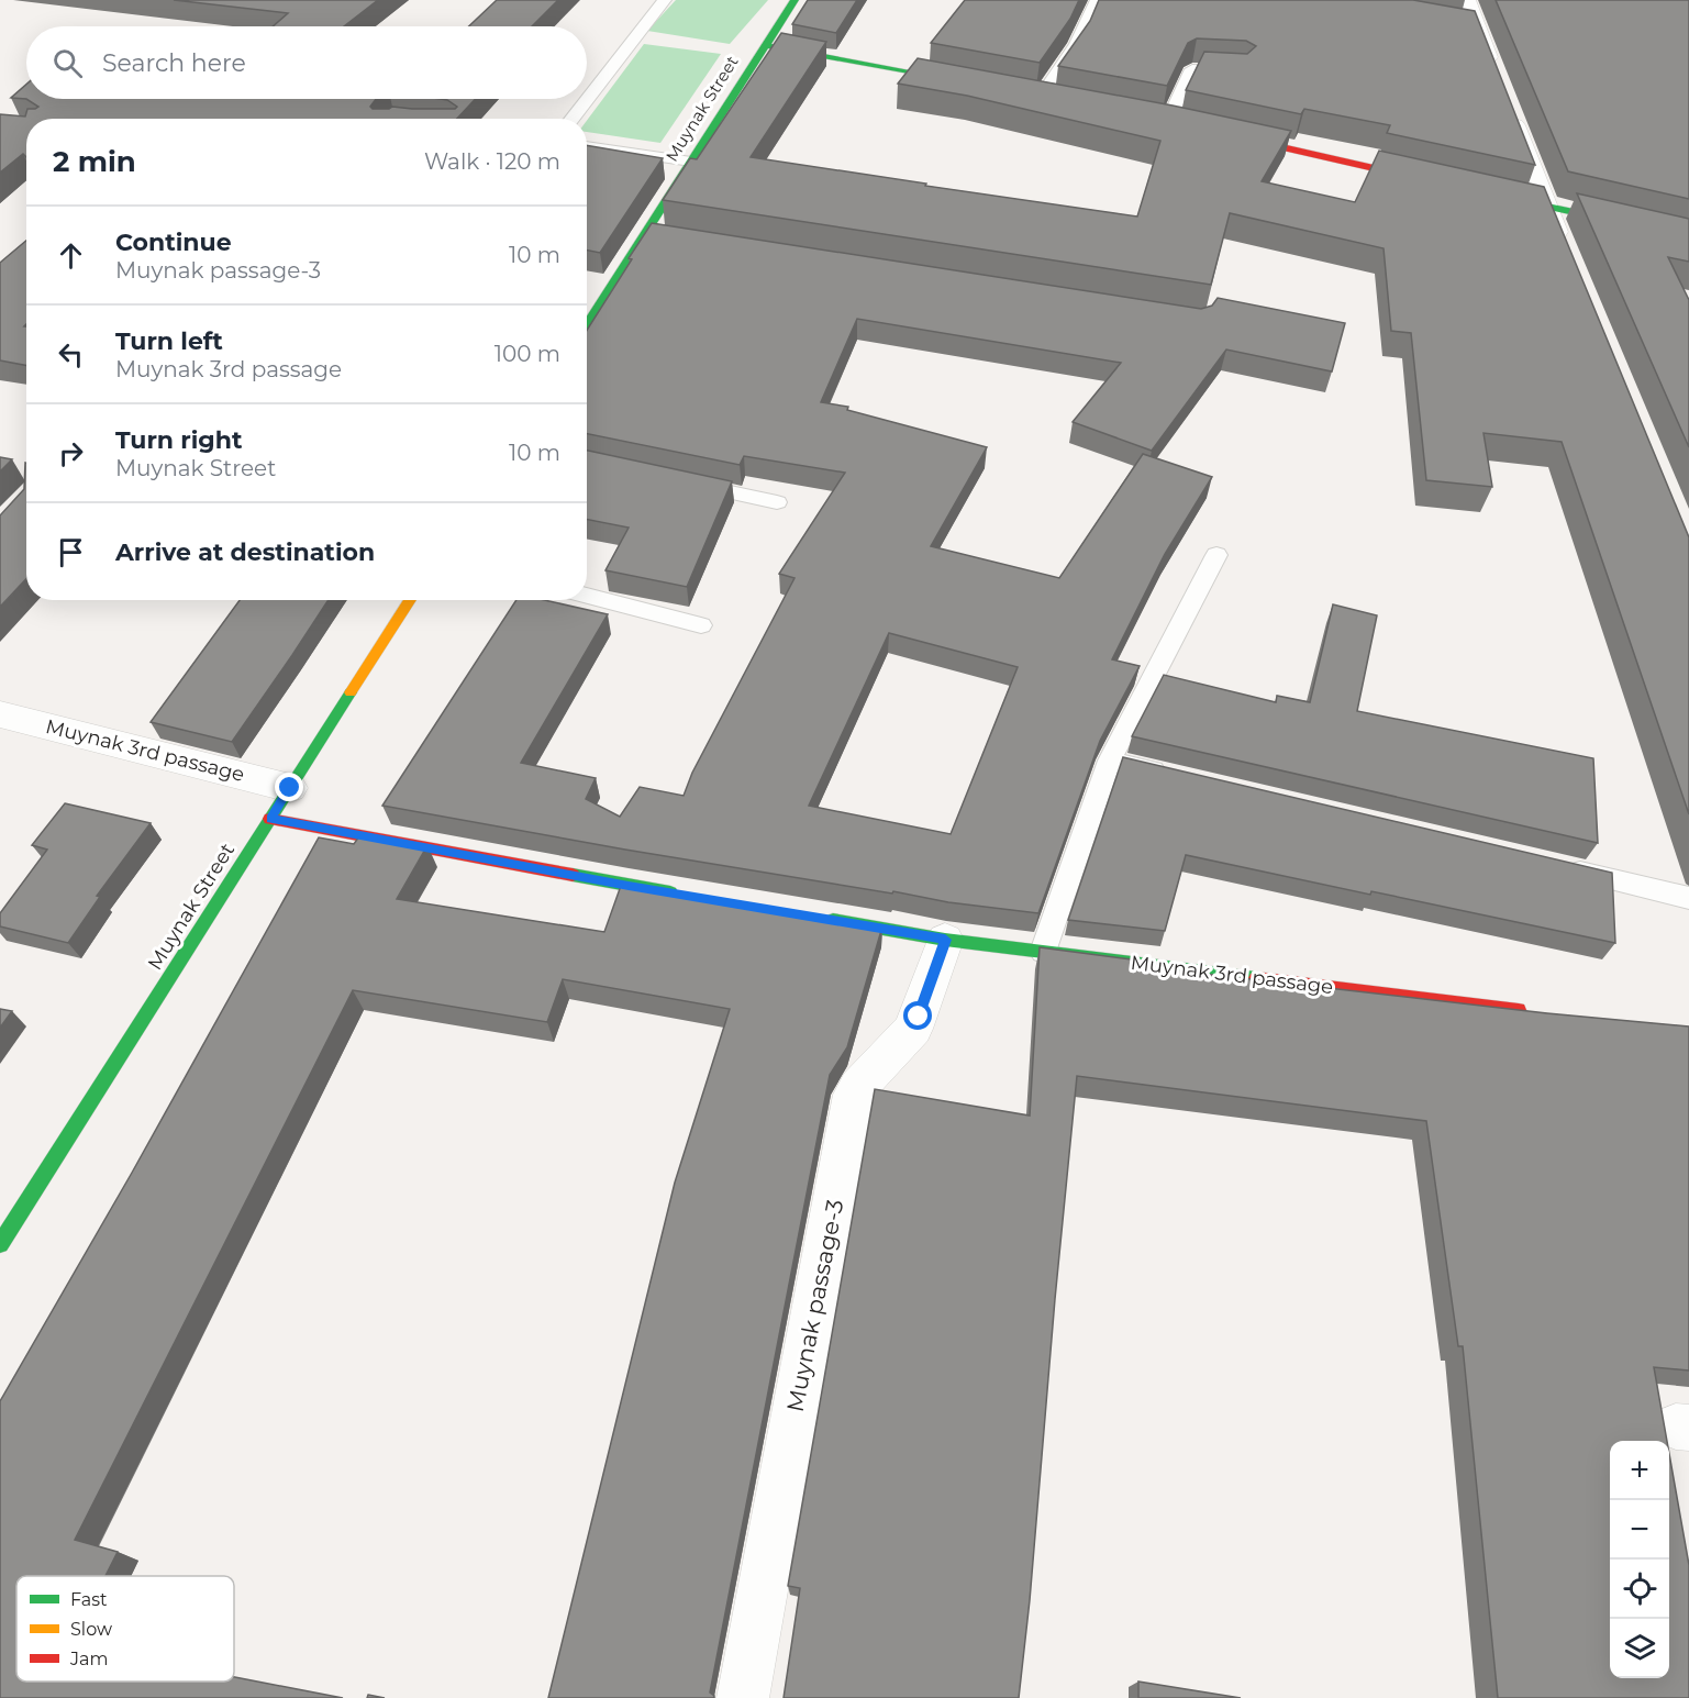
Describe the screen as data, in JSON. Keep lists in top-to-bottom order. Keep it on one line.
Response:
{"streets":{"street":["Muynak Street","Muynak 3rd passage","Muynak passage-3"]},"crossings":[["Muynak Street","Muynak 3rd passage"],["Muynak 3rd passage","Muynak passage-3"]],"legend":["Fast","Slow","Jam"],"page":{"search":"Search here","heading":["2 min","Walk · 120 m"],"list":[["Continue","Muynak passage-3","10 m"],["Turn left","Muynak 3rd passage","100 m"],["Turn right","Muynak Street","10 m"],"Arrive at destination"],"map_buttons":["+","−"]}}
